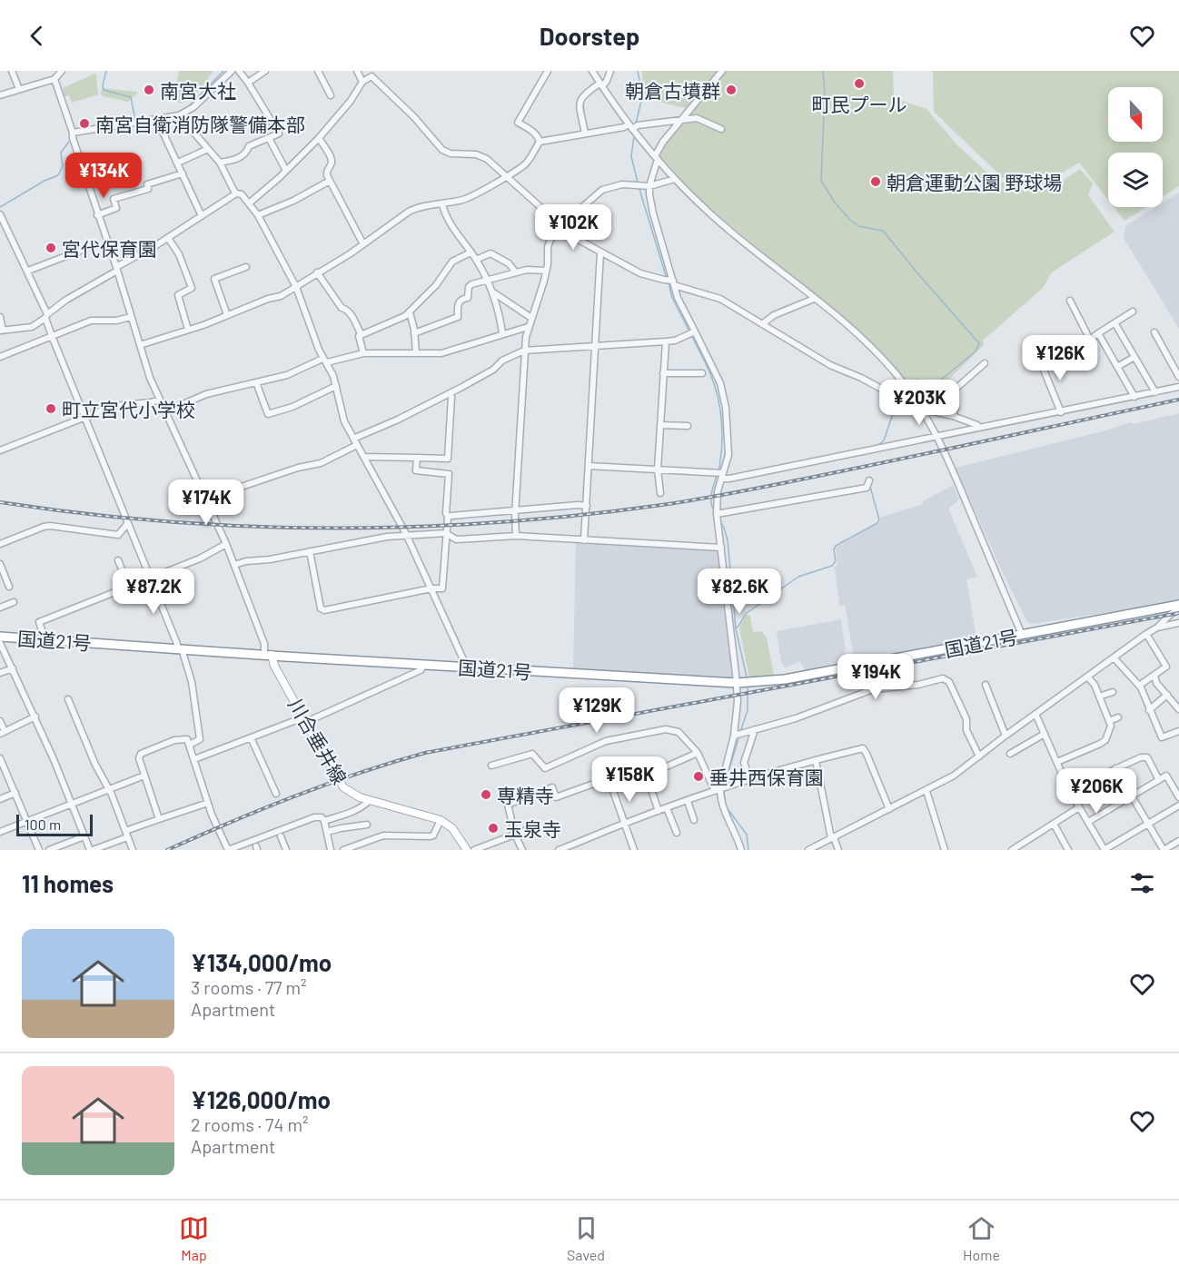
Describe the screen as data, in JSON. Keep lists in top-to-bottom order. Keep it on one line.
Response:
{"streets":{"highway":["国道21号"],"main road":["川合垂井線"]},"crossings":[["国道21号","川合垂井線"]],"places":["町民プール","南宮大社","朝倉古墳群","南宮自衛消防隊警備本部","朝倉運動公園 野球場","宮代保育園","町立宮代小学校","垂井西保育園","専精寺","玉泉寺"],"scale_bar":"100 m","north":"bottom","page":{"header":"Doorstep","price":["¥134K","¥102K","¥126K","¥203K","¥174K","¥87.2K","¥82.6K","¥194K","¥129K","¥158K","¥206K"],"scale":"100 m","heading":"11 homes","list":[{"name":"¥134,000/mo","note":"3 rooms · 77 m² · Apartment"},{"name":"¥126,000/mo","note":"2 rooms · 74 m² · Apartment"}],"tabs":["Map","Saved","Home"]}}
